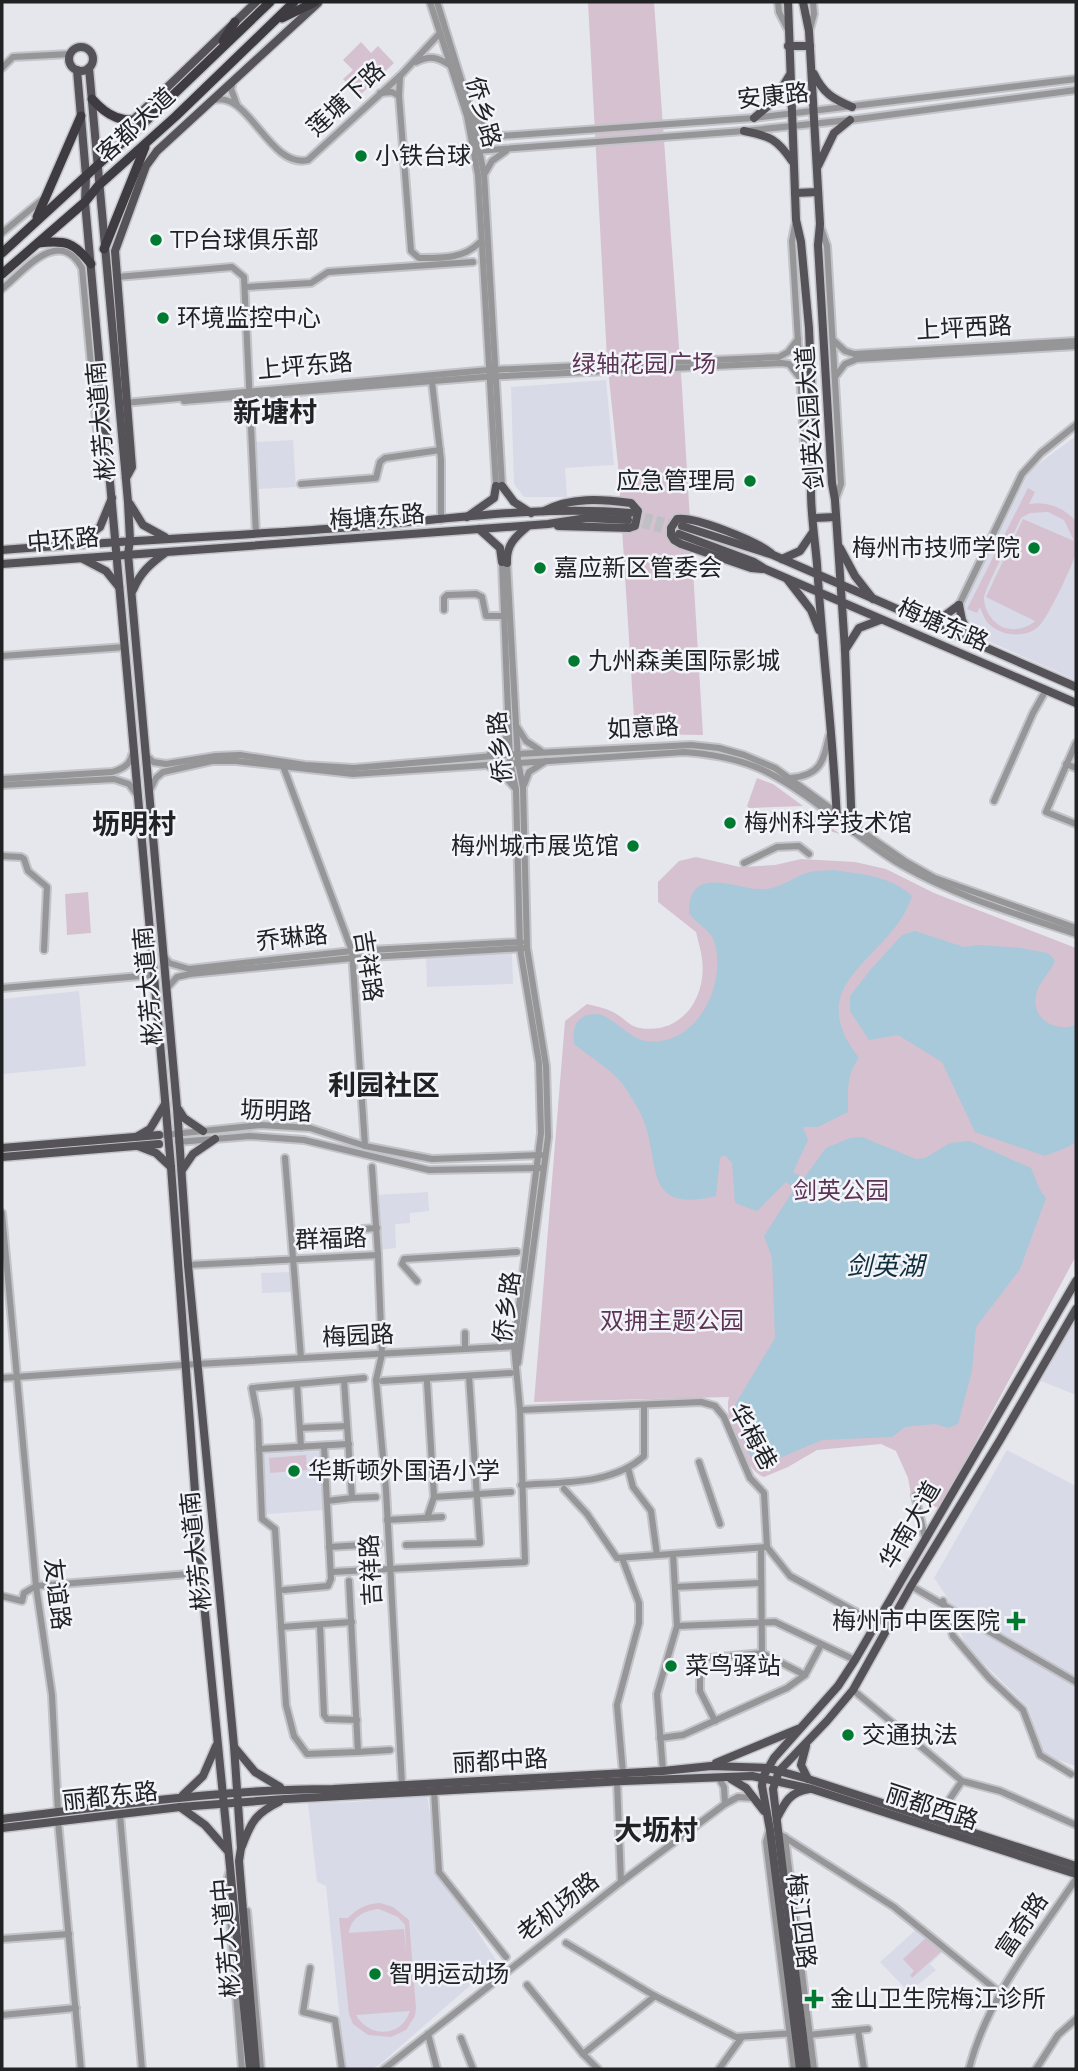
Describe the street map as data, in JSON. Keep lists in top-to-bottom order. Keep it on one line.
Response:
{"streets":{"highway":["客都大道"],"main road":["剑英公园大道","彬芳大道南","梅塘东路","中环路","坜明路","华南大道","丽都中路","丽都东路","丽都西路","梅江四路","彬芳大道中"],"street":["安康路","莲塘下路","侨乡路","上坪西路","上坪东路","如意路","乔琳路","吉祥路","群福路","梅园路","华梅巷","友谊路","老机场路","富奇路"]},"crossings":[["安康路","侨乡路"],["安康路","剑英公园大道"],["莲塘下路","侨乡路"],["侨乡路","上坪东路"],["侨乡路","如意路"],["侨乡路","乔琳路"],["侨乡路","吉祥路"],["侨乡路","坜明路"],["侨乡路","梅园路"],["侨乡路","华梅巷"],["客都大道","彬芳大道南"],["上坪东路","彬芳大道南"],["剑英公园大道","梅塘东路"],["剑英公园大道","如意路"],["彬芳大道南","梅塘东路"],["彬芳大道南","中环路"],["彬芳大道南","坜明路"],["彬芳大道南","群福路"],["彬芳大道南","梅园路"],["彬芳大道南","丽都中路"],["彬芳大道南","丽都东路"],["彬芳大道南","彬芳大道中"],["梅塘东路","中环路"],["如意路","吉祥路"],["乔琳路","吉祥路"],["吉祥路","坜明路"],["吉祥路","群福路"],["吉祥路","梅园路"],["吉祥路","丽都中路"],["群福路","梅园路"],["梅园路","友谊路"],["华南大道","丽都中路"],["华南大道","丽都西路"],["华南大道","梅江四路"],["友谊路","丽都东路"],["丽都中路","丽都东路"],["丽都中路","丽都西路"],["丽都中路","梅江四路"],["丽都中路","彬芳大道中"],["丽都东路","彬芳大道中"],["丽都西路","梅江四路"],["丽都西路","富奇路"]],"districts":["新塘村","坜明村","利园社区","大坜村"],"water":["剑英湖"],"parks":["绿轴花园广场","剑英公园","双拥主题公园"],"places":{"other":["小铁台球","TP台球俱乐部","环境监控中心","应急管理局","梅州市技师学院","嘉应新区管委会","九州森美国际影城","梅州科学技术馆","梅州城市展览馆","华斯顿外国语小学","菜鸟驿站","交通执法","智明运动场"],"health":["梅州市中医医院","金山卫生院梅江诊所"]}}
